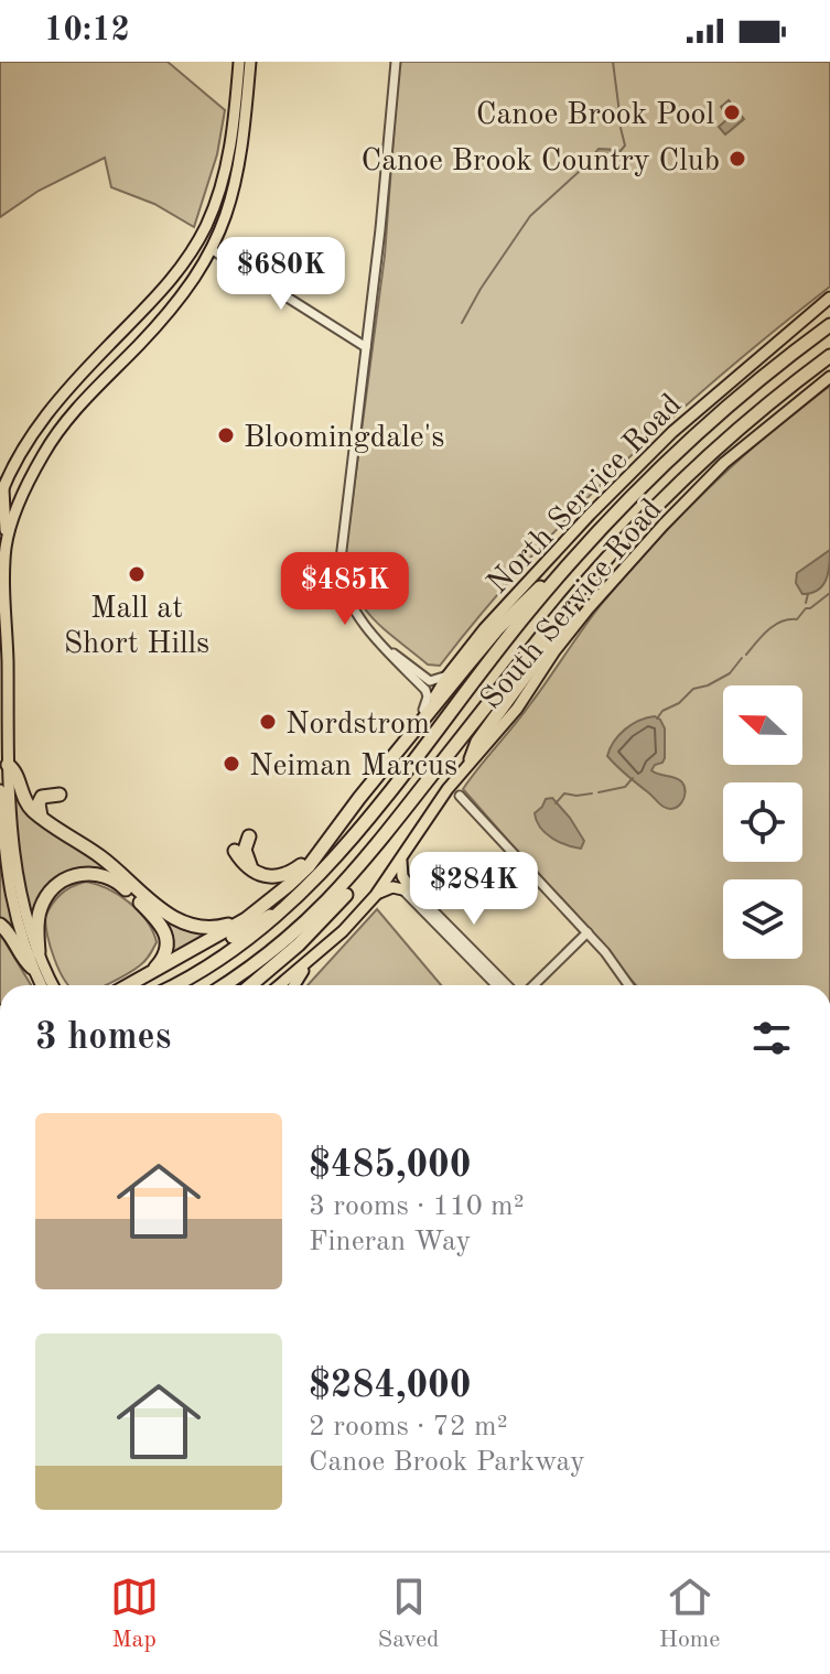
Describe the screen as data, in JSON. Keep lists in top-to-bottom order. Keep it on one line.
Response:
{"streets":{"main road":["North Service Road","South Service Road"]},"places":["Canoe Brook Pool","Canoe Brook Country Club","Bloomingdale's","Mall at Short Hills","Nordstrom","Neiman Marcus"],"north":"left","page":{"status":"10:12","price":["$680K","$485K","$284K"],"heading":"3 homes","list":[{"name":"$485,000","note":"3 rooms · 110 m² · Fineran Way"},{"name":"$284,000","note":"2 rooms · 72 m² · Canoe Brook Parkway"}],"tabs":["Map","Saved","Home"]}}
